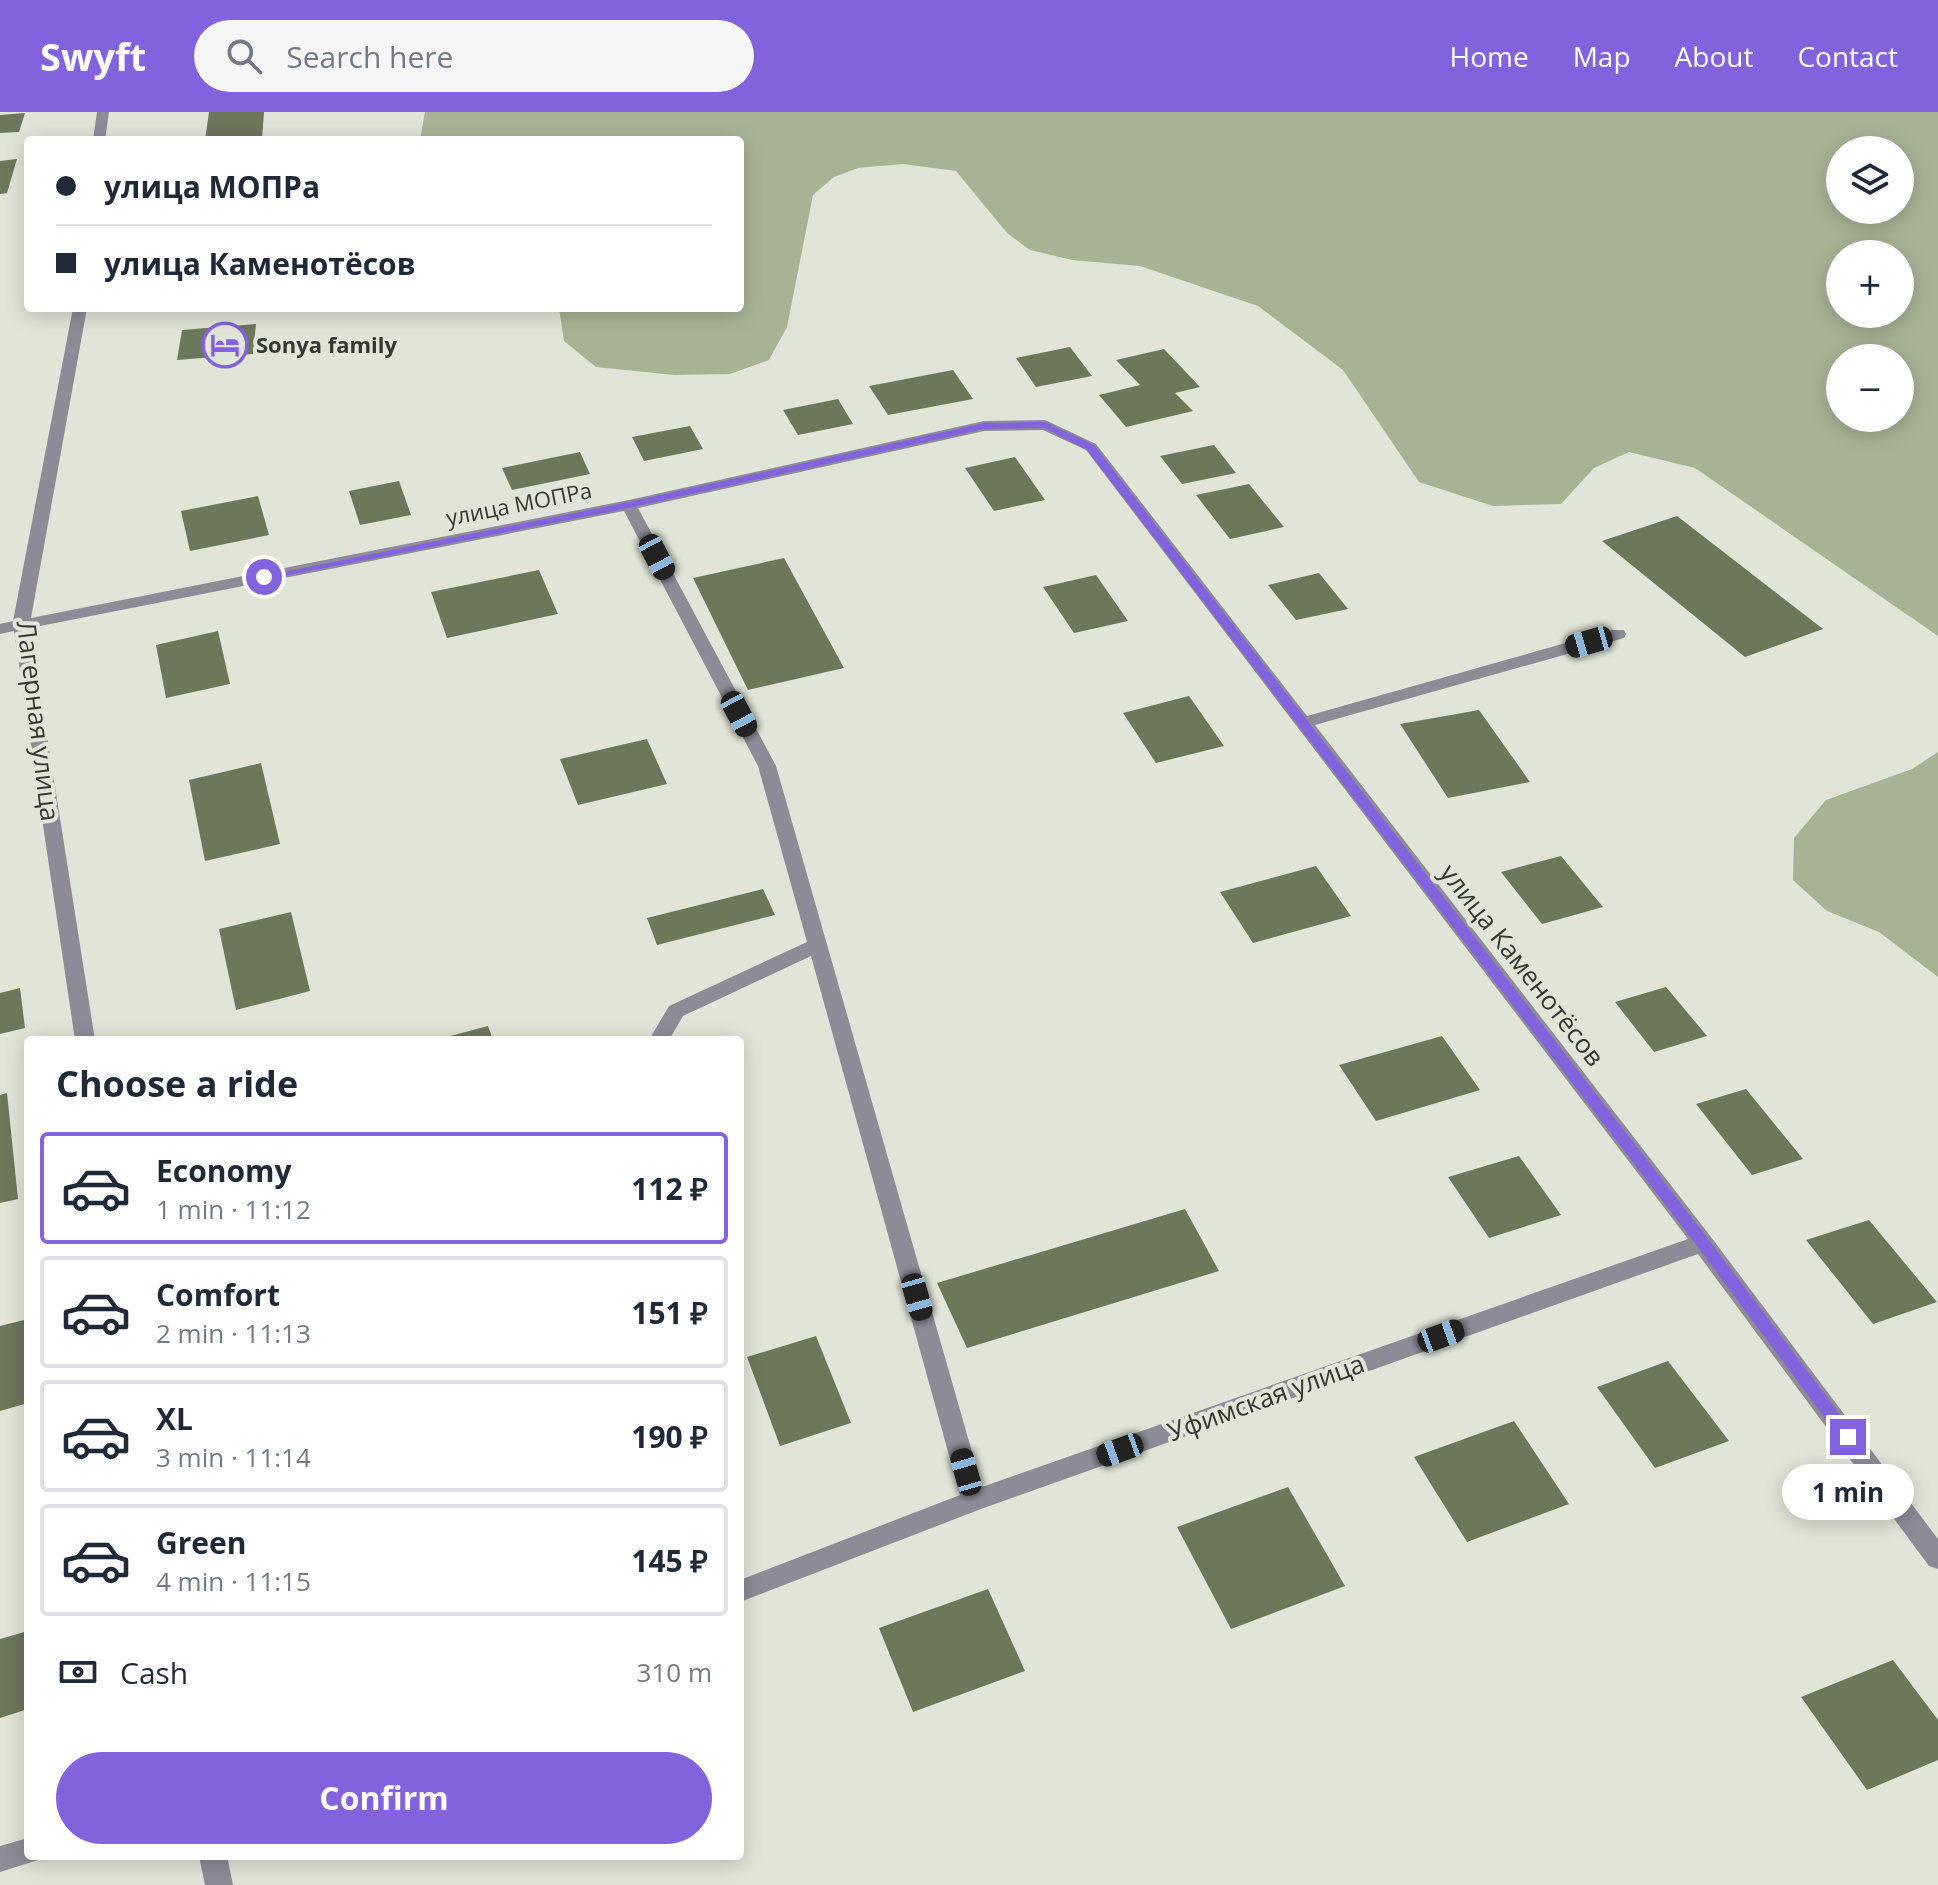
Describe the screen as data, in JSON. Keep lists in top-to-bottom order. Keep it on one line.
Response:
{"streets":{"street":["улица МОПРа","Лагерная улица","улица Каменотёсов","Уфимская улица"]},"crossings":[["улица МОПРа","Лагерная улица"],["улица МОПРа","улица Каменотёсов"],["улица Каменотёсов","Уфимская улица"]],"places":{"hotel":["Sonya family"]},"page":{"header":"Swyft","search":"Search here","nav":["Home","Map","About","Contact"],"map_buttons":["+","−"],"banner":["улица МОПРа","улица Каменотёсов"],"heading":"Choose a ride","list":[{"name":"Economy","note":"1 min · 11:12","value":"112 ₽"},{"name":"Comfort","note":"2 min · 11:13","value":"151 ₽"},{"name":"XL","note":"3 min · 11:14","value":"190 ₽"},{"name":"Green","note":"4 min · 11:15","value":"145 ₽"}],"bubble":"1 min","pay":["Cash","310 m"],"buttons":"Confirm"}}
